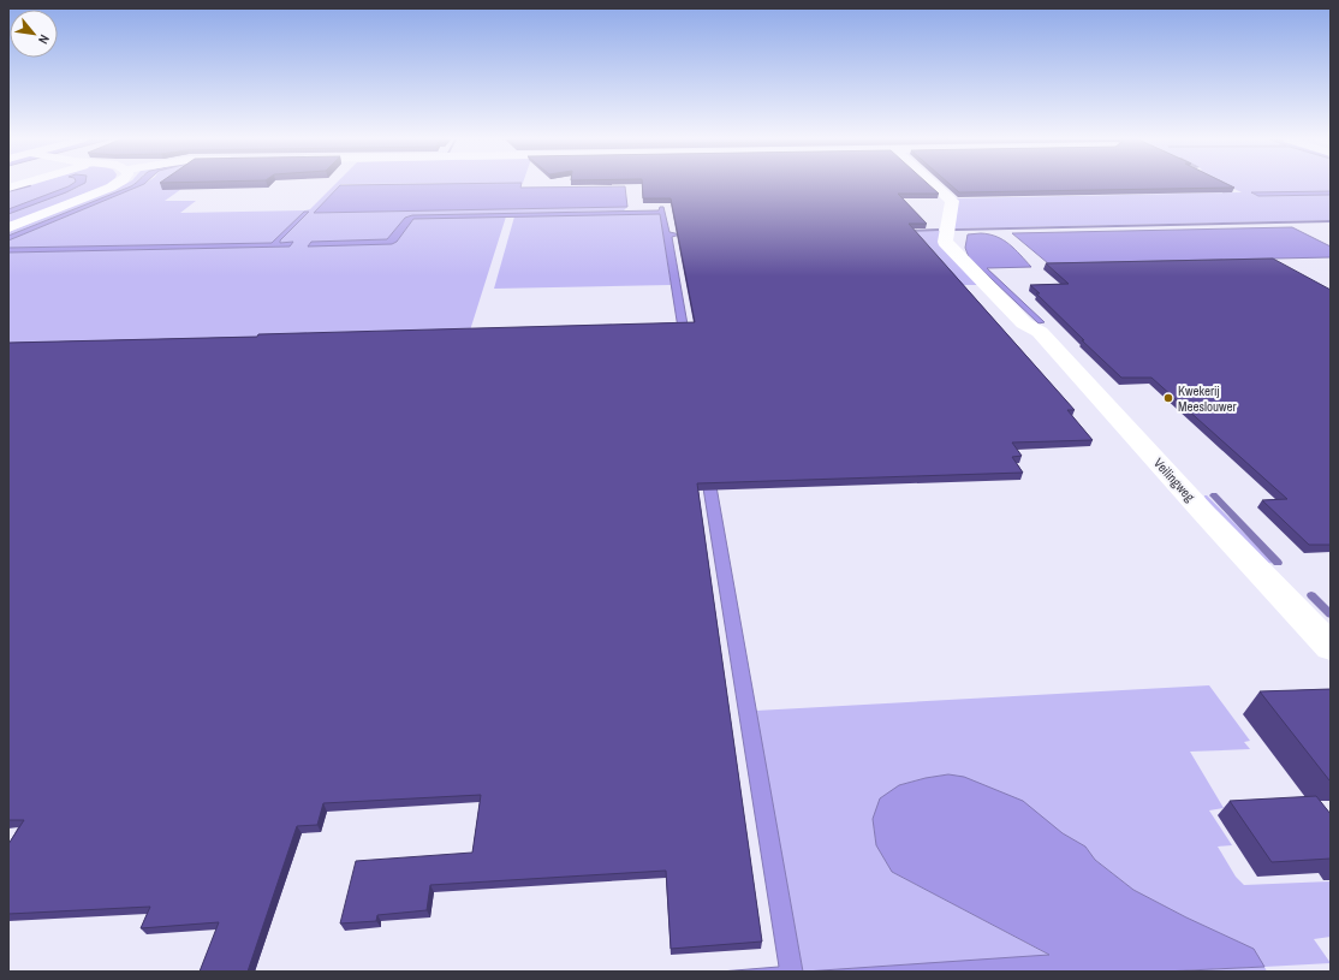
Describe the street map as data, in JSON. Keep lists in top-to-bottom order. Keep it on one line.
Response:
{"streets":{"main road":["Veilingweg"]},"places":["Kwekerij Meeslouwer"],"north":"bottom right"}
